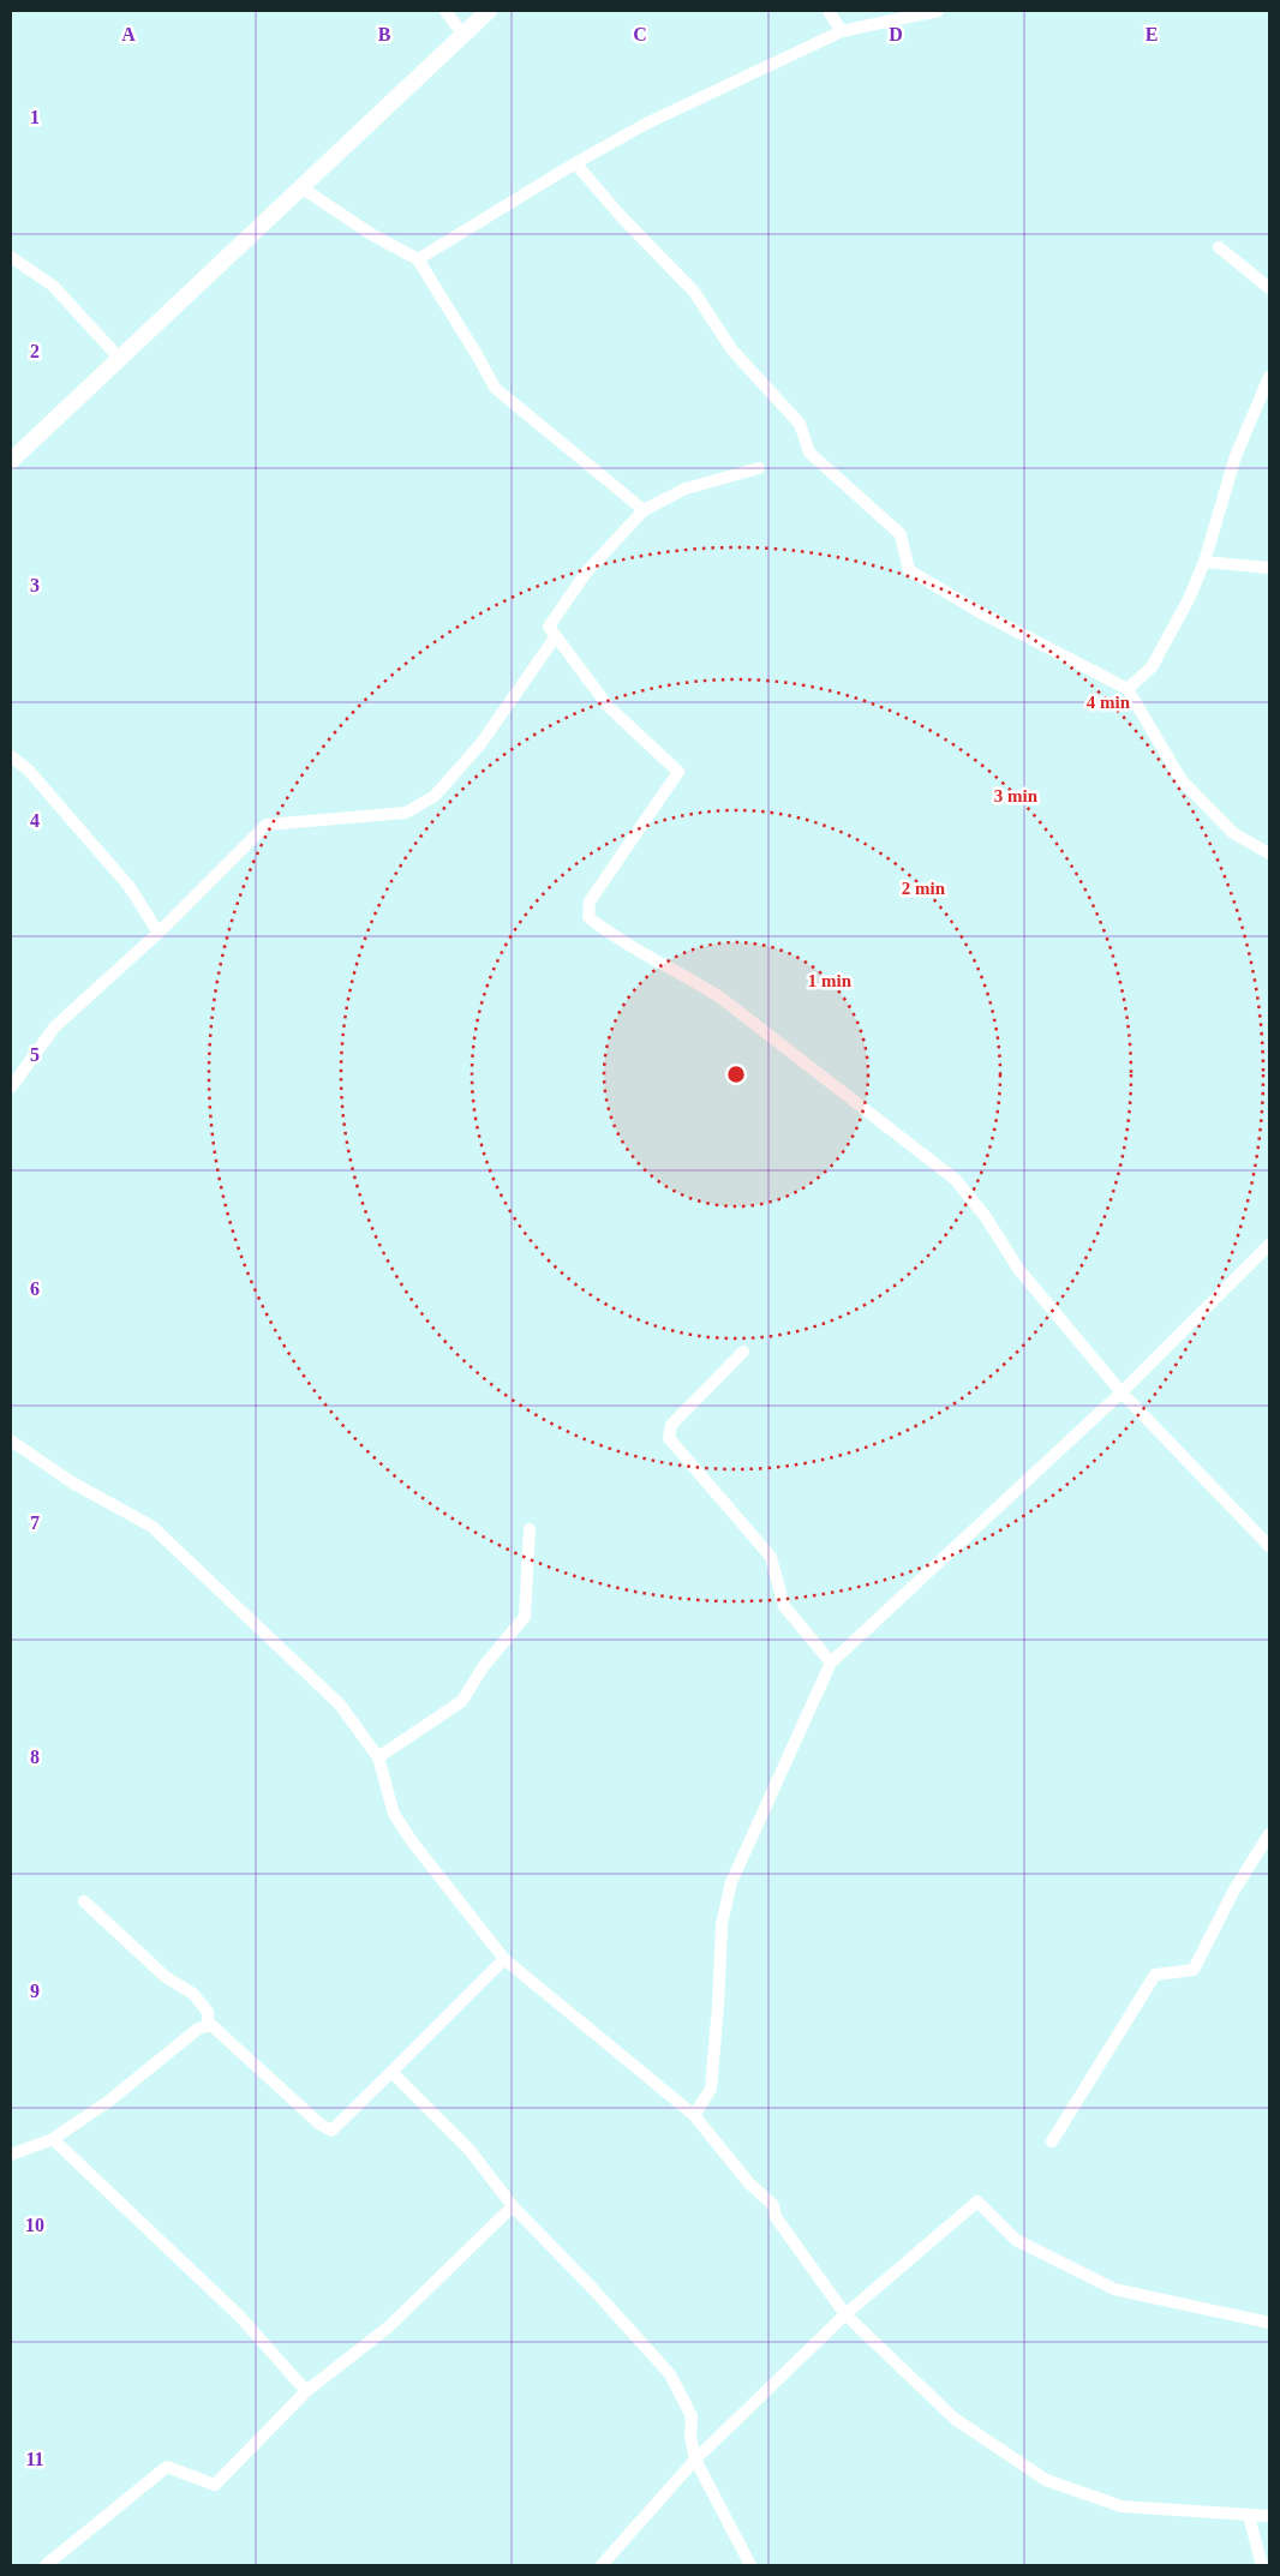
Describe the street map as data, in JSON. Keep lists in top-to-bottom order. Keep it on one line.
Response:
{"grid":{"columns":["A","B","C","D","E"],"rows":["1","2","3","4","5","6","7","8","9","10","11"]},"rings":["4 min","3 min","2 min","1 min"]}
